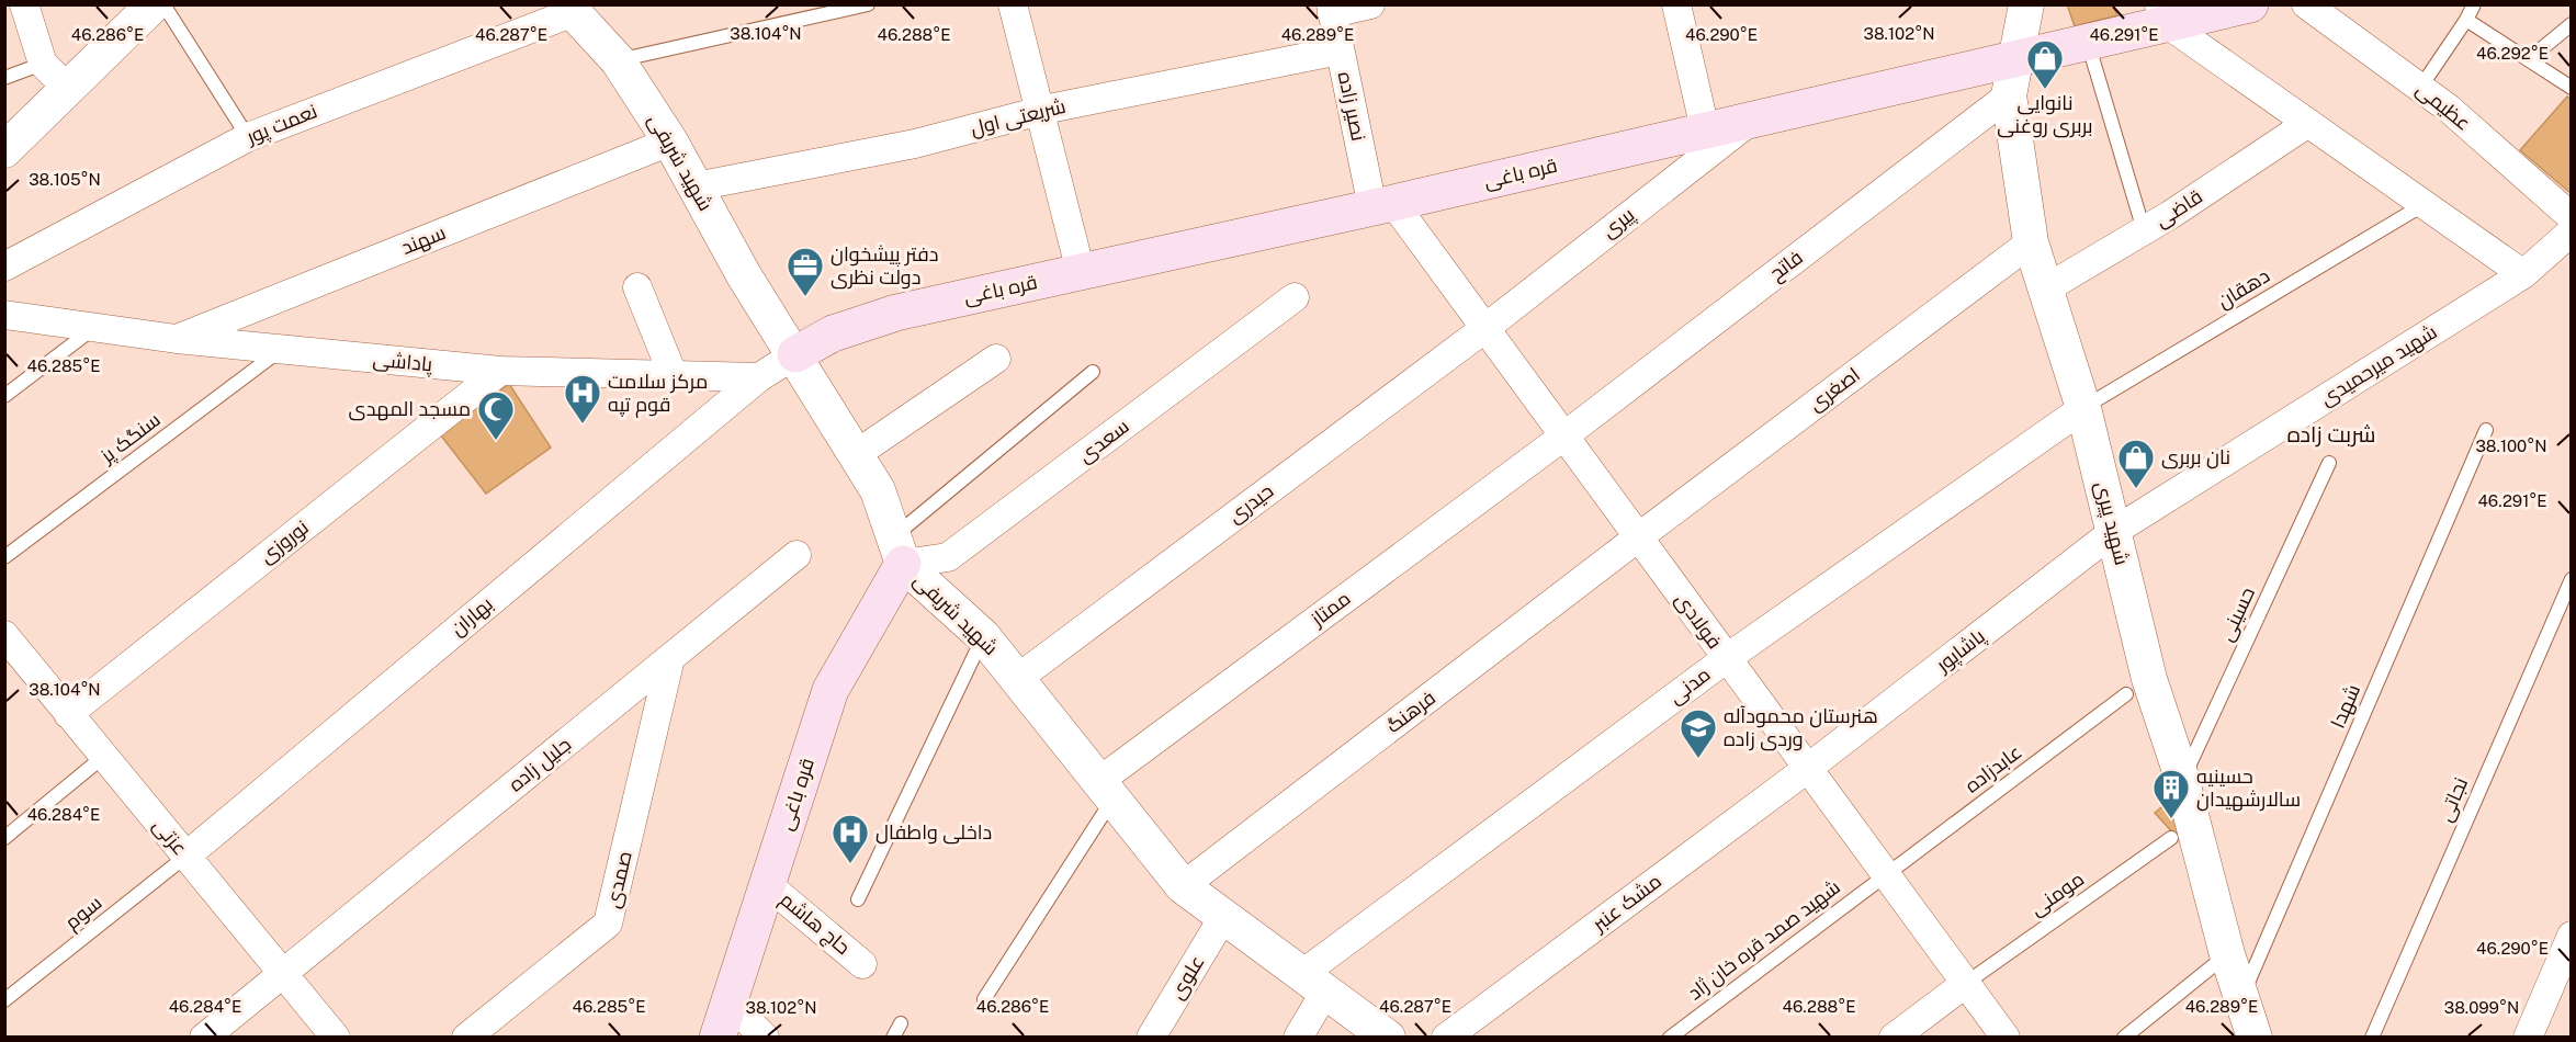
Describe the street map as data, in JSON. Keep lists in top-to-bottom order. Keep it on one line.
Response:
{"streets":{"main road":["قره باغی"],"street":["نصیر زاده","عظیمی","شریعتی اول","نعمت پور","شهید شریفى","قاضی","پیری","سهند","فاتح","پاداشی","شهید میرحمیدی","اصغری","سعدی","حیدری","شهید پیری","نوروزی","ممتاز","بهاران","فولادی","پاشاپور","مدنی","فرهنگ","جلیل زاده","عزتی","صمدی","مشک عنبر","حاج هاشم","علوی"],"lane":["دهقان","سنگک پز","حسینی","شهدا","عابدزاده","نجاتی","مومنی","سوم","شهید صمد قره خان ژاد"]},"crossings":[["نصیر زاده","شریعتی اول"],["نصیر زاده","قره باغی"],["نصیر زاده","فولادی"],["شریعتی اول","شهید شریفى"],["نعمت پور","شهید شریفى"],["شهید شریفى","قره باغی"],["شهید شریفى","سهند"],["شهید شریفى","سعدی"],["شهید شریفى","حیدری"],["شهید شریفى","ممتاز"],["شهید شریفى","مدنی"],["شهید شریفى","فرهنگ"],["شهید شریفى","علوی"],["قره باغی","پیری"],["قره باغی","سعدی"],["قره باغی","شهید پیری"],["قره باغی","فولادی"],["قره باغی","حاج هاشم"],["قاضی","شهید پیری"],["پیری","حیدری"],["پیری","فولادی"],["سهند","پاداشی"],["فاتح","شهید پیری"],["فاتح","ممتاز"],["فاتح","فولادی"],["دهقان","شهید پیری"],["دهقان","مدنی"],["پاداشی","سنگک پز"],["پاداشی","نوروزی"],["پاداشی","بهاران"],["شهید میرحمیدی","شهید پیری"],["شهید میرحمیدی","پاشاپور"],["اصغری","شهید پیری"],["اصغری","فولادی"],["اصغری","فرهنگ"],["حیدری","فولادی"],["شهید پیری","حسینی"],["شهید پیری","پاشاپور"],["شهید پیری","مدنی"],["شهید پیری","شهدا"],["نوروزی","عزتی"],["ممتاز","فولادی"],["بهاران","عزتی"],["بهاران","سوم"],["فولادی","پاشاپور"],["فولادی","مدنی"],["فولادی","فرهنگ"],["فولادی","عابدزاده"],["فولادی","مومنی"],["فولادی","مشک عنبر"],["فولادی","شهید صمد قره خان ژاد"],["پاشاپور","مشک عنبر"],["جلیل زاده","عزتی"],["جلیل زاده","صمدی"],["عابدزاده","شهید صمد قره خان ژاد"],["عزتی","سوم"]],"districts":["شربت زاده"],"places":{"shop":["نانوایی بربری روغنی","نان بربری"],"office":["دفتر پیشخوان دولت نظری"],"hospital":["مرکز سلامت قوم تپه","داخلی واطفال"],"mosque":["مسجد المهدی"],"school or university":["هنرستان محمودآله وردی زاده"],"building":["حسینیه سالارشهیدان"]},"coordinates":["38.104°N","38.102°N","46.286°E","46.287°E","46.288°E","46.289°E","46.291°E","46.290°E","46.292°E","38.105°N","46.285°E","38.100°N","46.284°E","38.099°N"]}
